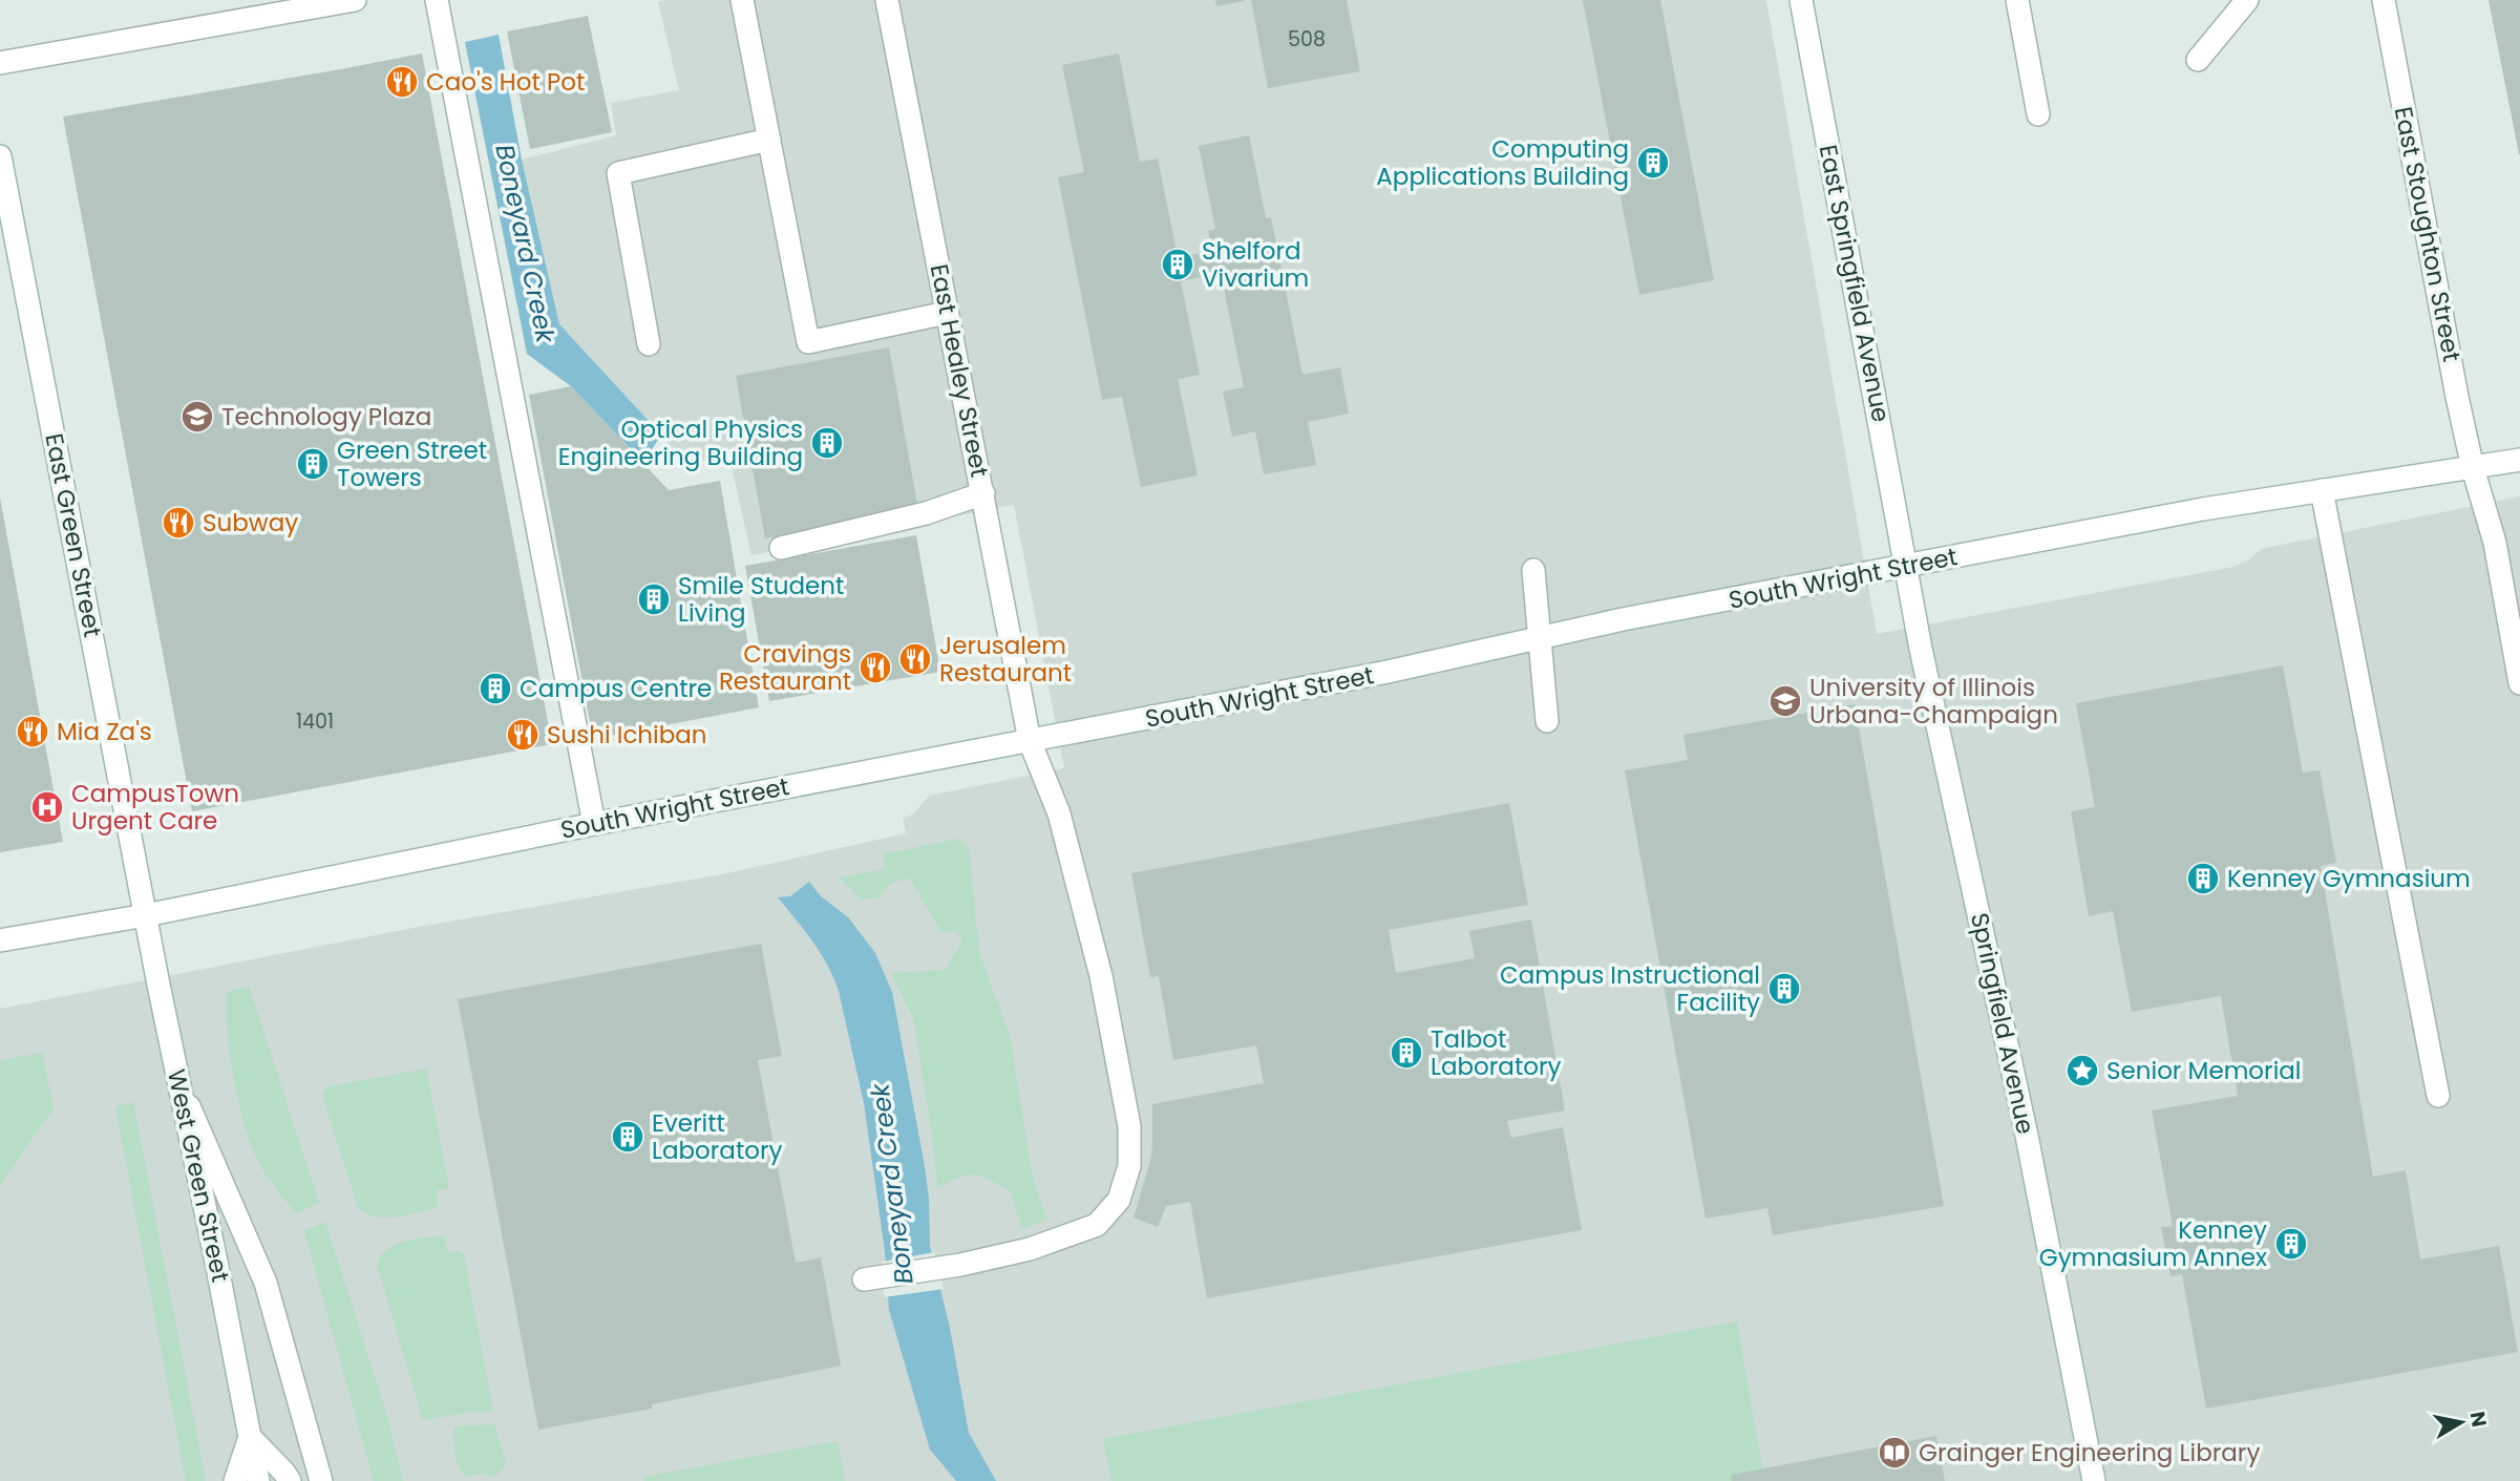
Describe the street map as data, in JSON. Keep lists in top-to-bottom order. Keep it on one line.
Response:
{"streets":{"street":["East Stoughton Street","East Springfield Avenue","East Healey Street","East Green Street","South Wright Street","Springfield Avenue","West Green Street"]},"crossings":[["East Stoughton Street","South Wright Street"],["East Springfield Avenue","South Wright Street"],["East Springfield Avenue","Springfield Avenue"],["East Healey Street","South Wright Street"],["East Green Street","South Wright Street"],["East Green Street","West Green Street"],["South Wright Street","Springfield Avenue"],["South Wright Street","West Green Street"]],"water":["Boneyard Creek"],"places":{"restaurant":["Cao's Hot Pot","Subway","Jerusalem Restaurant","Cravings Restaurant","Mia Za's","Sushi Ichiban"],"building":["Computing Applications Building","Shelford Vivarium","Optical Physics Engineering Building","Green Street Towers","Smile Student Living","Campus Centre","Kenney Gymnasium","Campus Instructional Facility","Talbot Laboratory","Everitt Laboratory","Kenney Gymnasium Annex"],"school or university":["Technology Plaza","University of Illinois Urbana-Champaign"],"hospital":["CampusTown Urgent Care"],"place":["Senior Memorial"],"library":["Grainger Engineering Library"]},"house_numbers":["508","1401"],"north":"right"}
